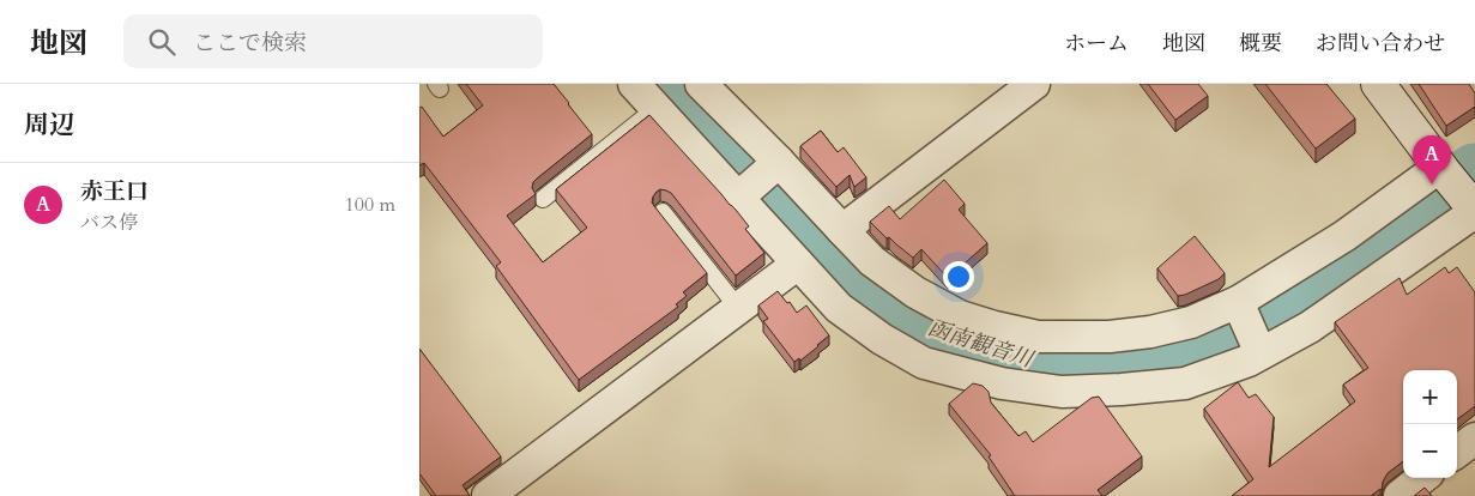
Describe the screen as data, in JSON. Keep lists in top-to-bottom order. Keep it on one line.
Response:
{"water":["函南観音川"],"page":{"header":"地図","search":"ここで検索","nav":["ホーム","地図","概要","お問い合わせ"],"heading":"周辺","pins":"A","list":[{"mark":"A","name":"赤王口","note":"バス停","value":"100 m"}],"map_buttons":["+","−"]}}
